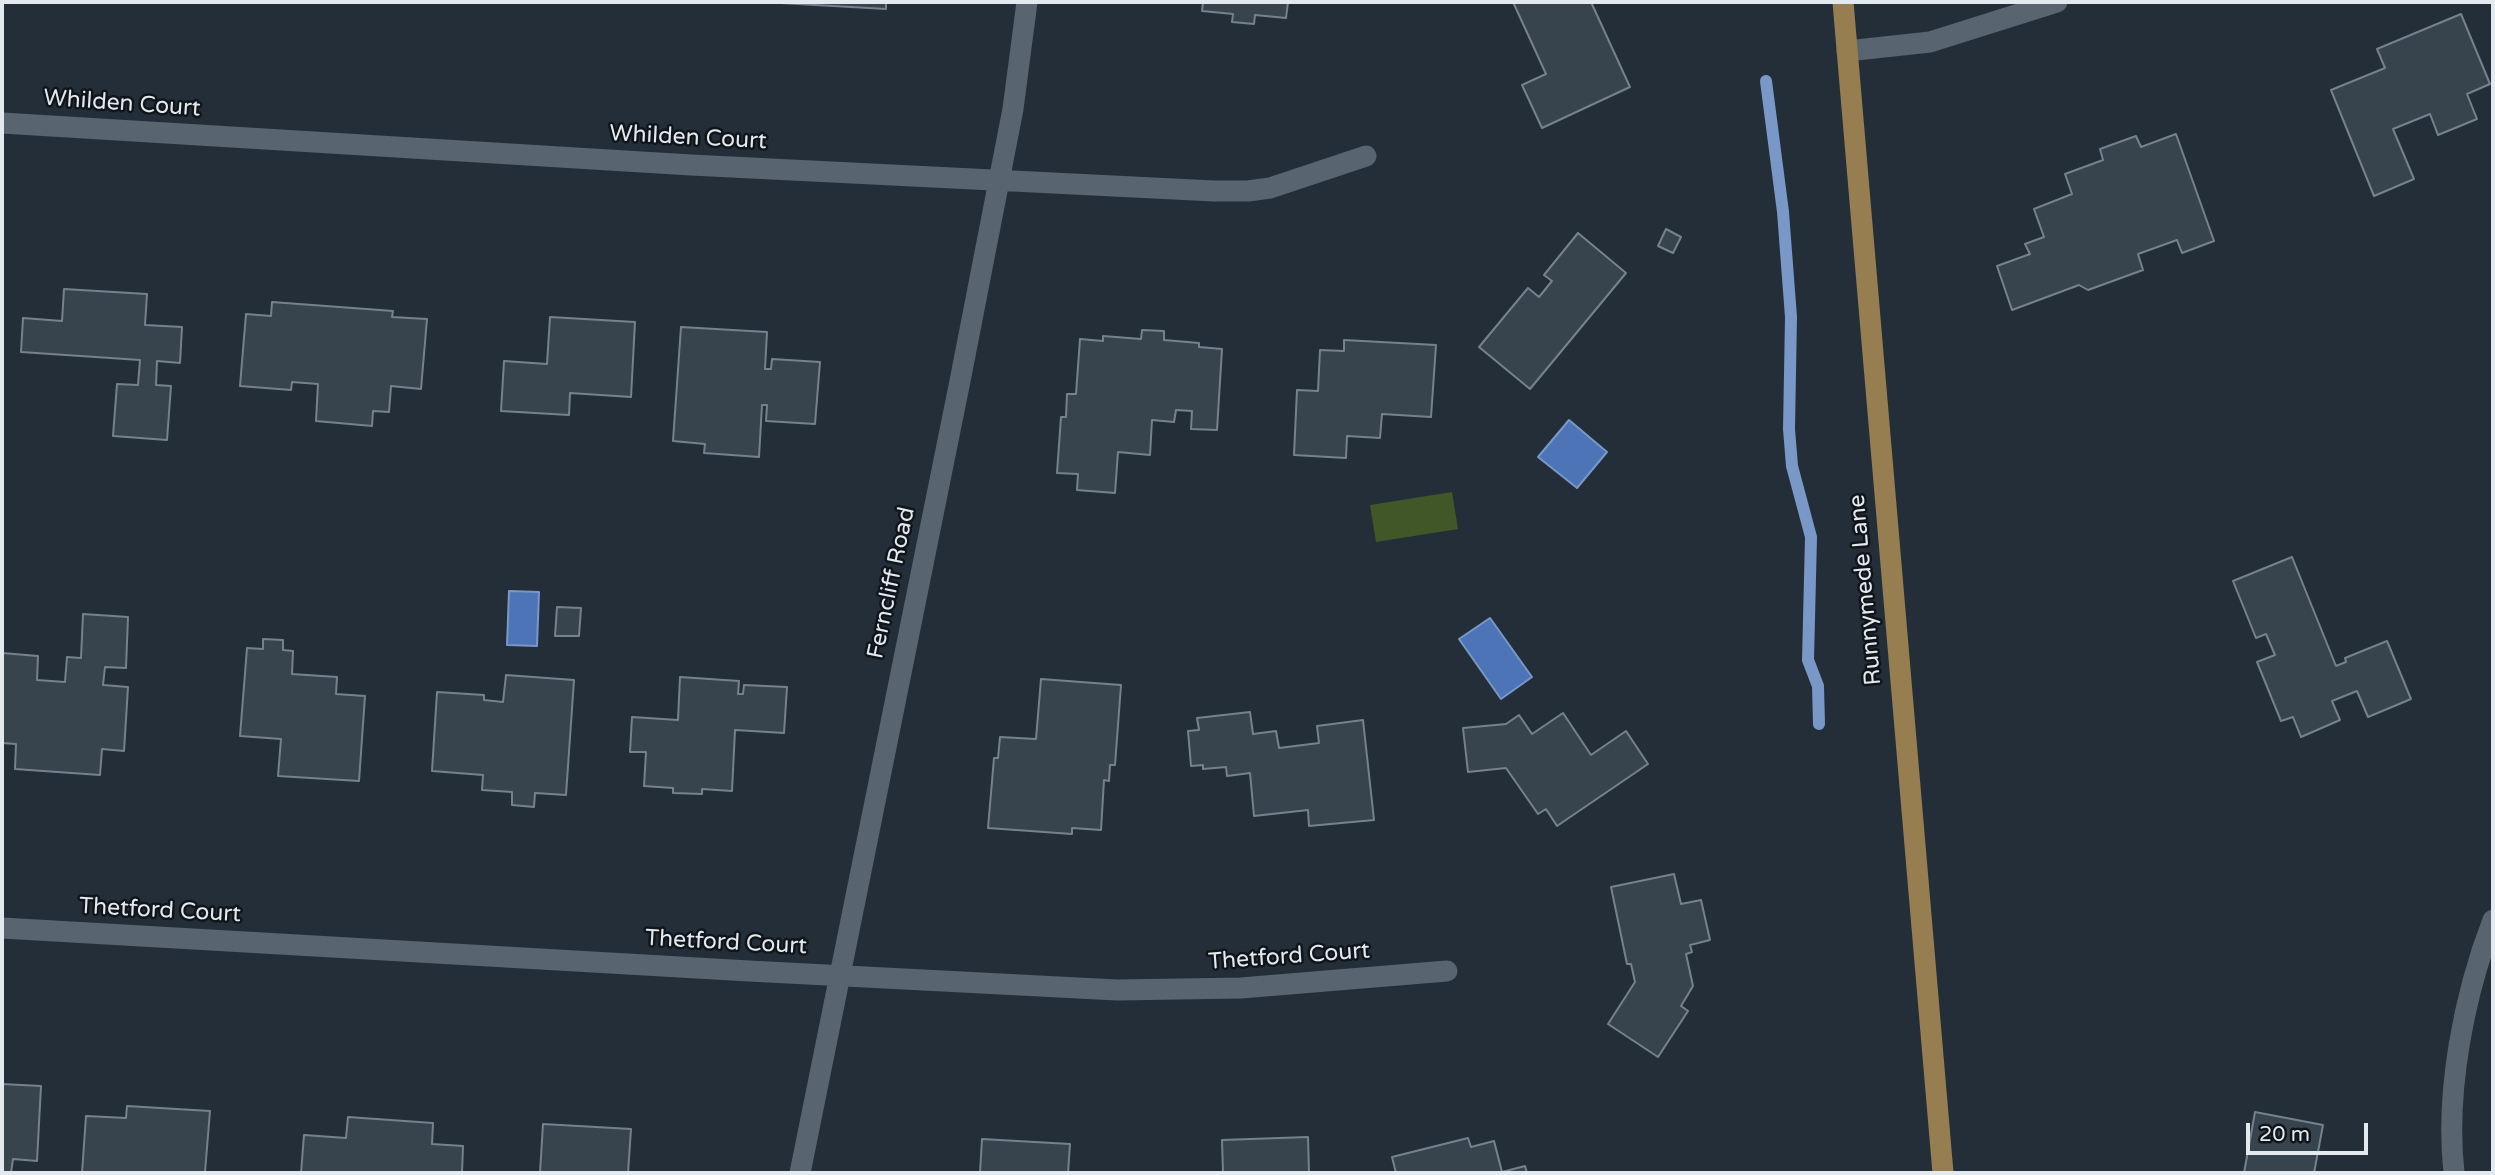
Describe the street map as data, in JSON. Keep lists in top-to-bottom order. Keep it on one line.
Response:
{"streets":{"main road":["Runnymede Lane"],"street":["Whilden Court","Ferncliff Road","Thetford Court"]},"crossings":[["Whilden Court","Ferncliff Road"],["Ferncliff Road","Thetford Court"]],"scale_bar":"20 m"}
